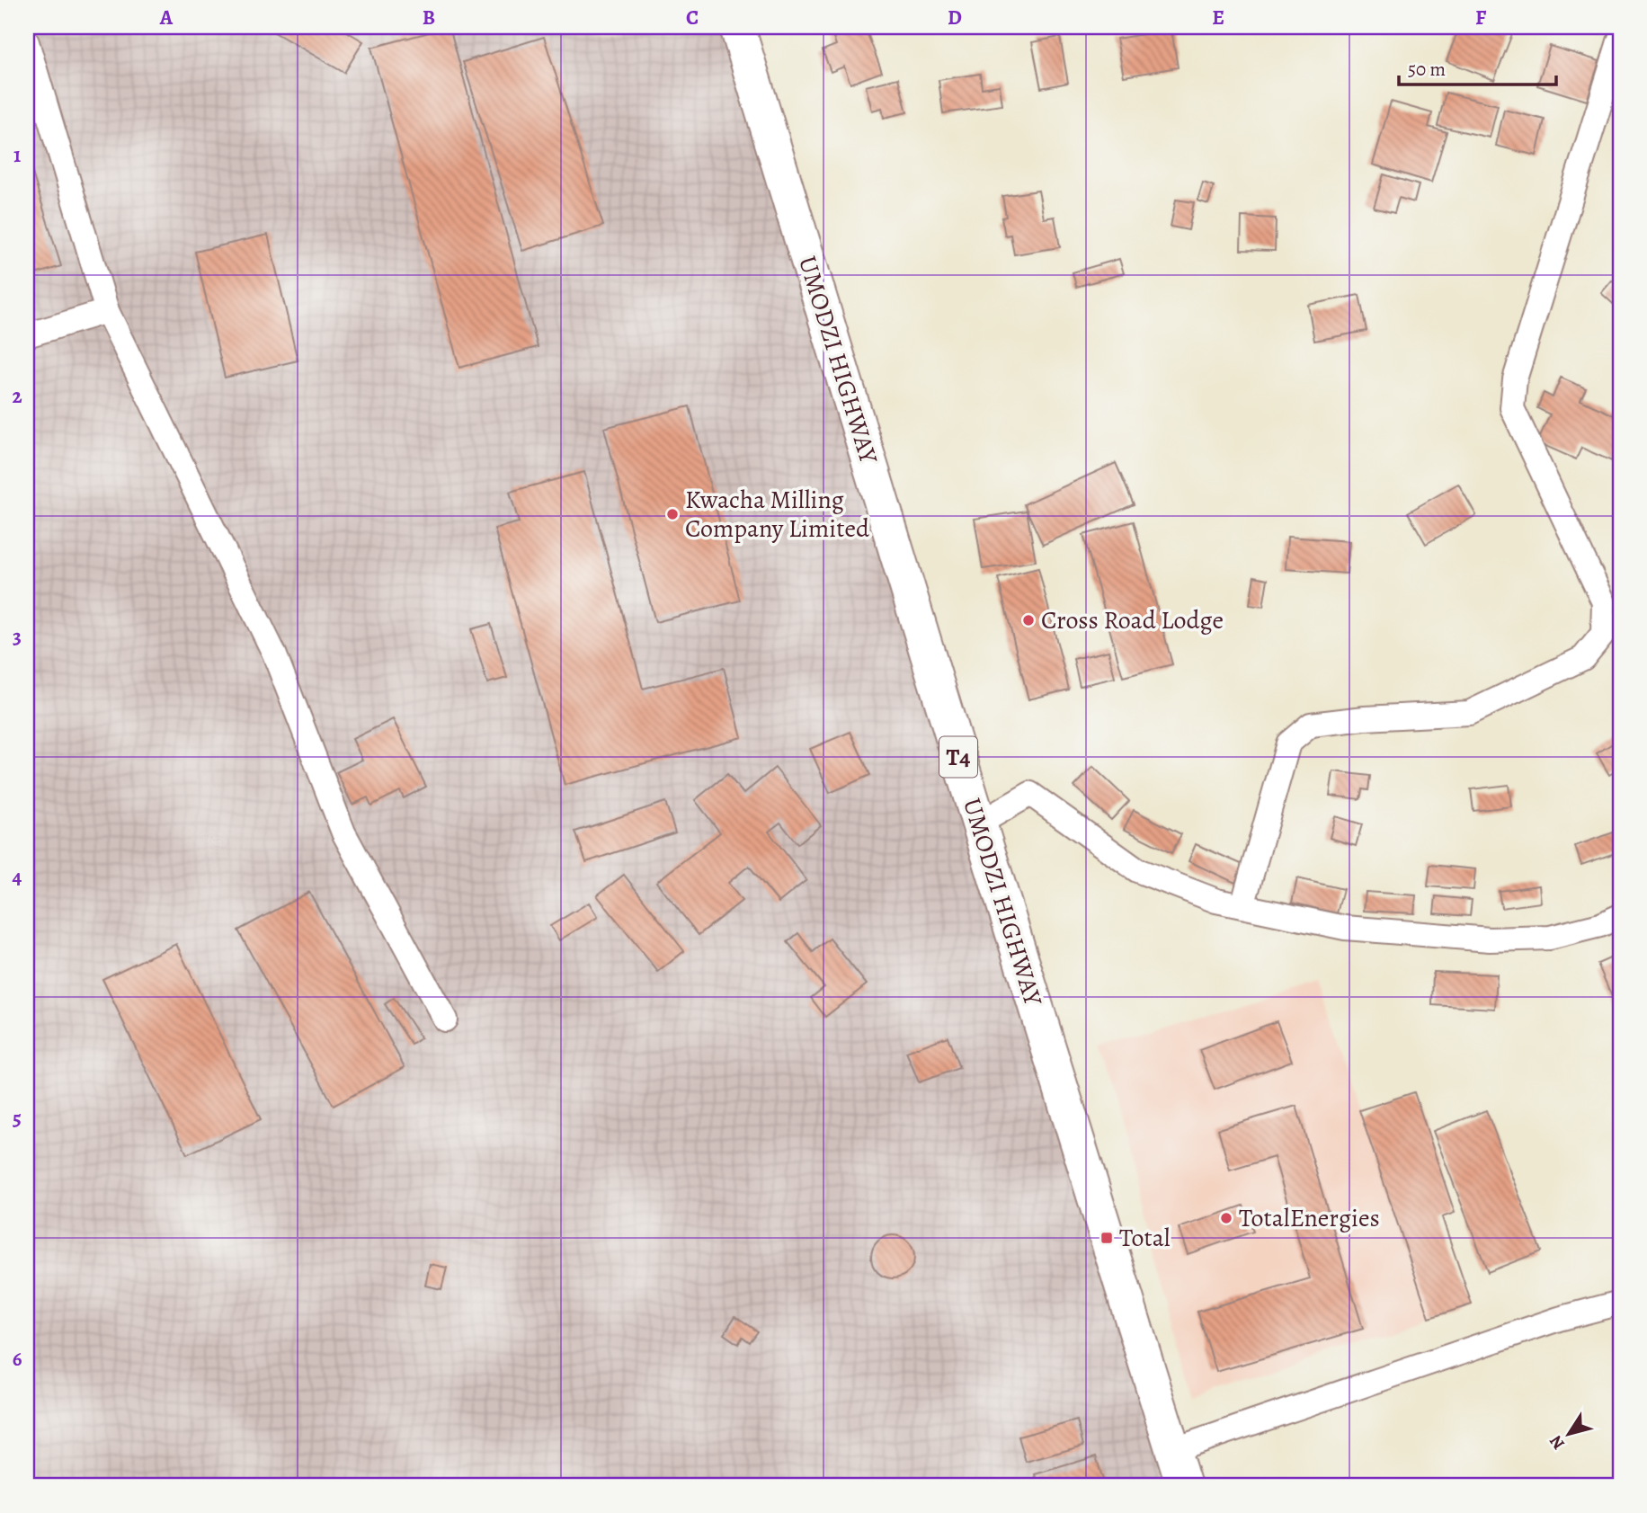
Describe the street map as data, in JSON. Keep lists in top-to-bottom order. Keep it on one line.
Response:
{"streets":{"highway":["UMODZI HIGHWAY","T4"]},"places":{"other":["Kwacha Milling Company Limited","Cross Road Lodge","TotalEnergies"],"transit":["Total"]},"scale_bar":"50 m","north":"bottom left","grid":{"columns":["A","B","C","D","E","F"],"rows":["1","2","3","4","5","6"]}}
